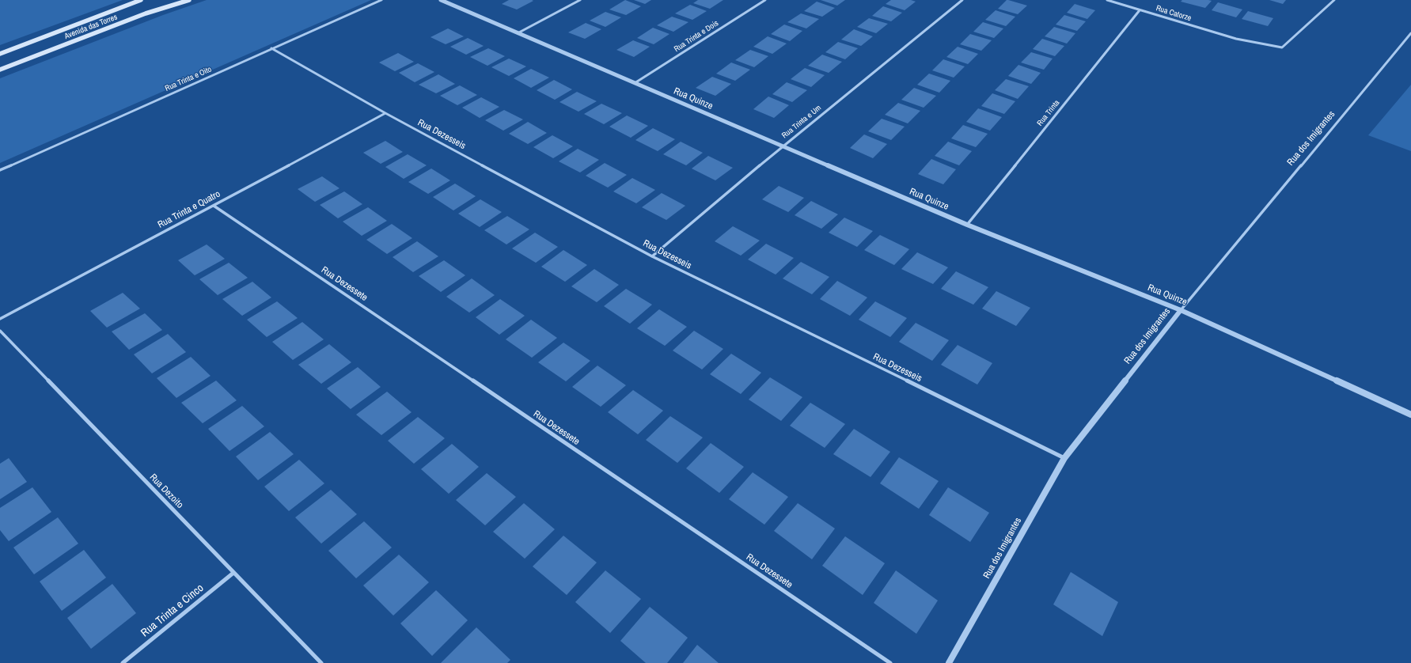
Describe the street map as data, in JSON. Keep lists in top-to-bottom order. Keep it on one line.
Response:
{"streets":{"main road":["Avenida das Torres"],"street":["Rua Catorze","Rua Trinta e Dois","Rua Trinta e Oito","Rua Quinze","Rua Trinta","Rua Trinta e Um","Rua Dezesseis","Rua dos Imigrantes","Rua Trinta e Quatro","Rua Dezessete","Rua Dezoito","Rua Trinta e Cinco"]},"crossings":[["Rua Catorze","Rua Trinta"],["Rua Trinta e Dois","Rua Quinze"],["Rua Trinta e Oito","Rua Dezesseis"],["Rua Quinze","Rua Trinta"],["Rua Quinze","Rua Trinta e Um"],["Rua Quinze","Rua dos Imigrantes"],["Rua Trinta e Um","Rua Dezesseis"],["Rua Dezesseis","Rua dos Imigrantes"],["Rua Dezesseis","Rua Trinta e Quatro"],["Rua Trinta e Quatro","Rua Dezessete"],["Rua Dezoito","Rua Trinta e Cinco"]]}
